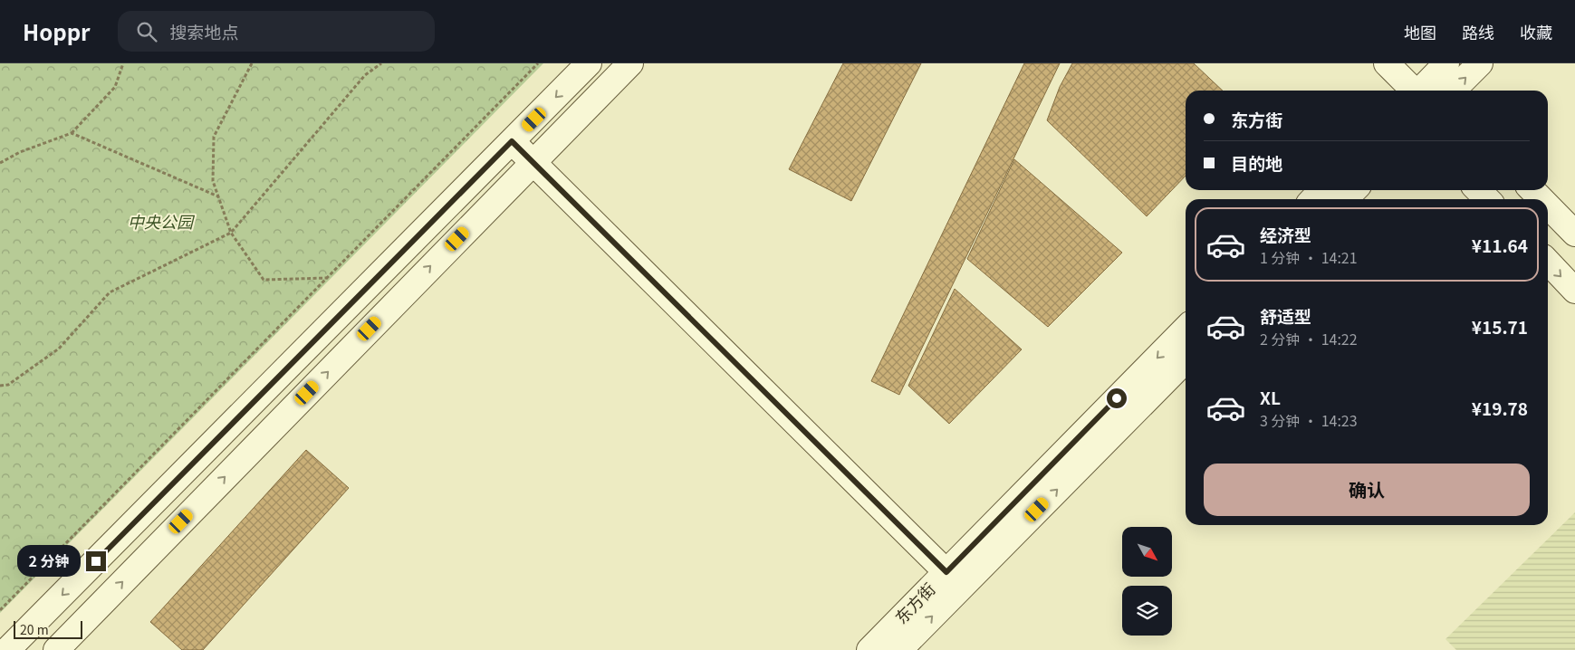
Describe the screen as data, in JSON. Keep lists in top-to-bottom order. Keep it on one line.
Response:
{"streets":{"main road":["东方街"]},"parks":["中央公园"],"scale_bar":"20 m","north":"bottom right","page":{"header":"Hoppr","search":"搜索地点","nav":["地图","路线","收藏"],"banner":["东方街","目的地"],"list":[{"name":"经济型","note":"1 分钟 · 14:21","value":"¥11.64"},{"name":"舒适型","note":"2 分钟 · 14:22","value":"¥15.71"},{"name":"XL","note":"3 分钟 · 14:23","value":"¥19.78"}],"buttons":"确认","bubble":"2 分钟","scale":"20 m"}}
